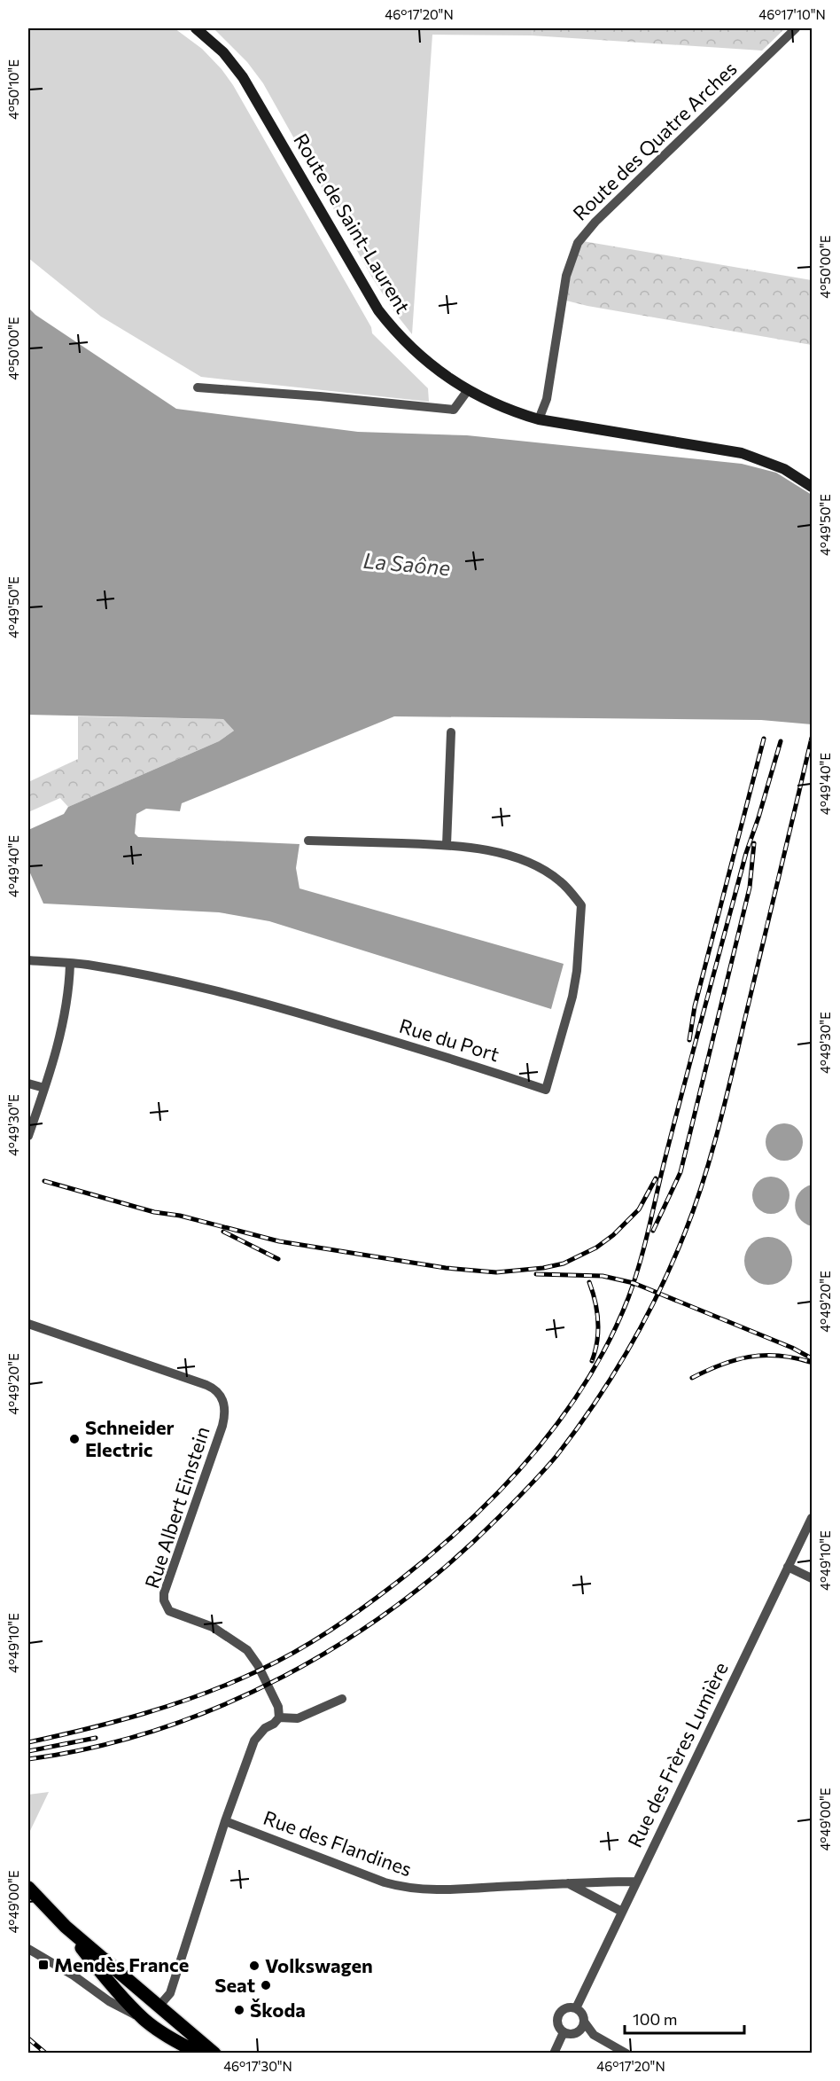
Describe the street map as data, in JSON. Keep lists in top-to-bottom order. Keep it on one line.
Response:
{"streets":{"main road":["Route de Saint-Laurent"],"street":["Route des Quatre Arches","Rue du Port","Rue Albert Einstein","Rue des Frères Lumière","Rue des Flandines"]},"crossings":[["Route des Quatre Arches","Route de Saint-Laurent"],["Rue des Frères Lumière","Rue des Flandines"]],"water":["La Saône"],"places":{"other":["Schneider Electric","Volkswagen","Seat","Škoda"],"transit":["Mendès France"]},"scale_bar":"100 m","coordinates":["46°17'20\"N","46°17'10\"N","4°50'10\"E","4°50'00\"E","4°49'50\"E","4°49'40\"E","4°49'30\"E","4°49'20\"E","4°49'10\"E","4°49'00\"E","46°17'30\"N"]}
